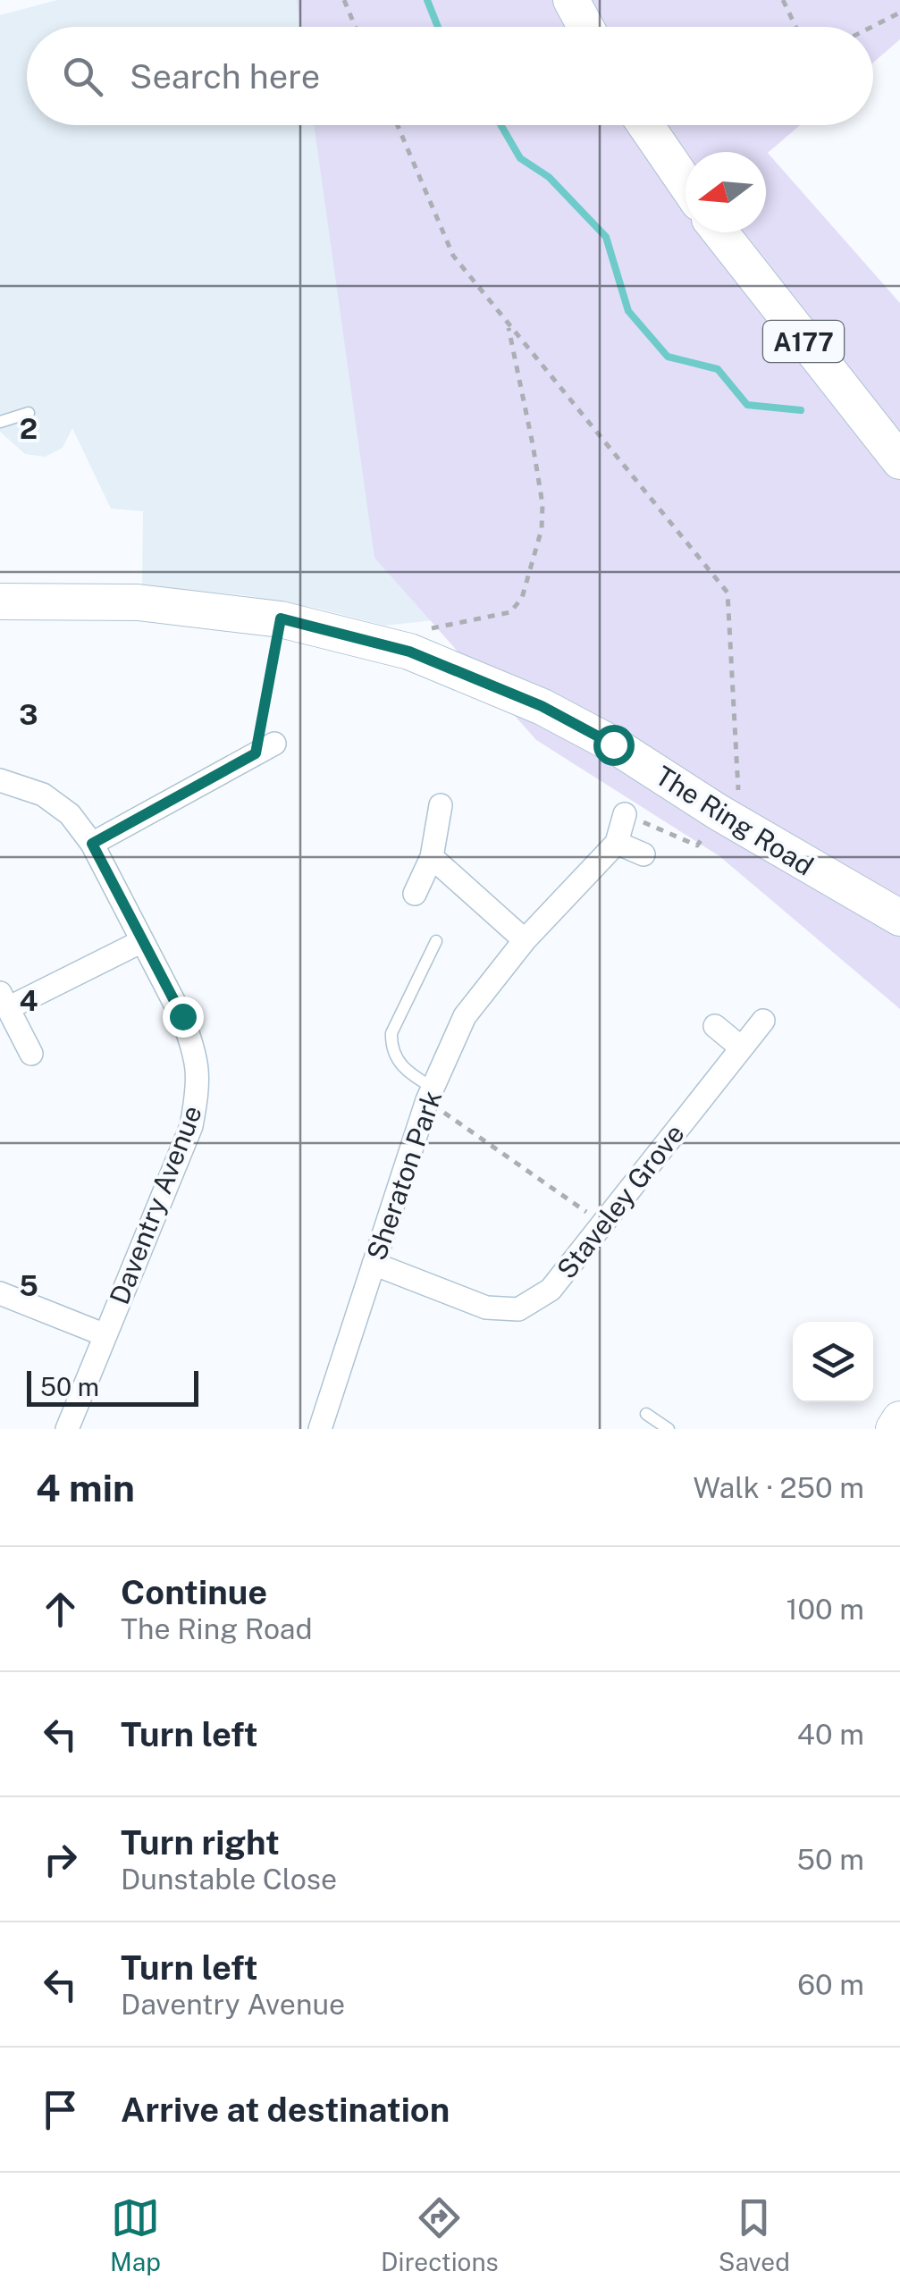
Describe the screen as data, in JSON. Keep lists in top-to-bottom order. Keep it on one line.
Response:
{"streets":{"main road":["A177","The Ring Road"],"street":["Sheraton Park","Staveley Grove","Daventry Avenue"]},"crossings":[["Sheraton Park","Staveley Grove"]],"scale_bar":"50 m","north":"left","page":{"search":"Search here","scale":"50 m","heading":["4 min","Walk · 250 m"],"list":[["Continue","The Ring Road","100 m"],["Turn left","40 m"],["Turn right","Dunstable Close","50 m"],["Turn left","Daventry Avenue","60 m"],"Arrive at destination"],"nav":["Map","Directions","Saved"]},"grid":{"rows":["2","3","4","5"]}}
